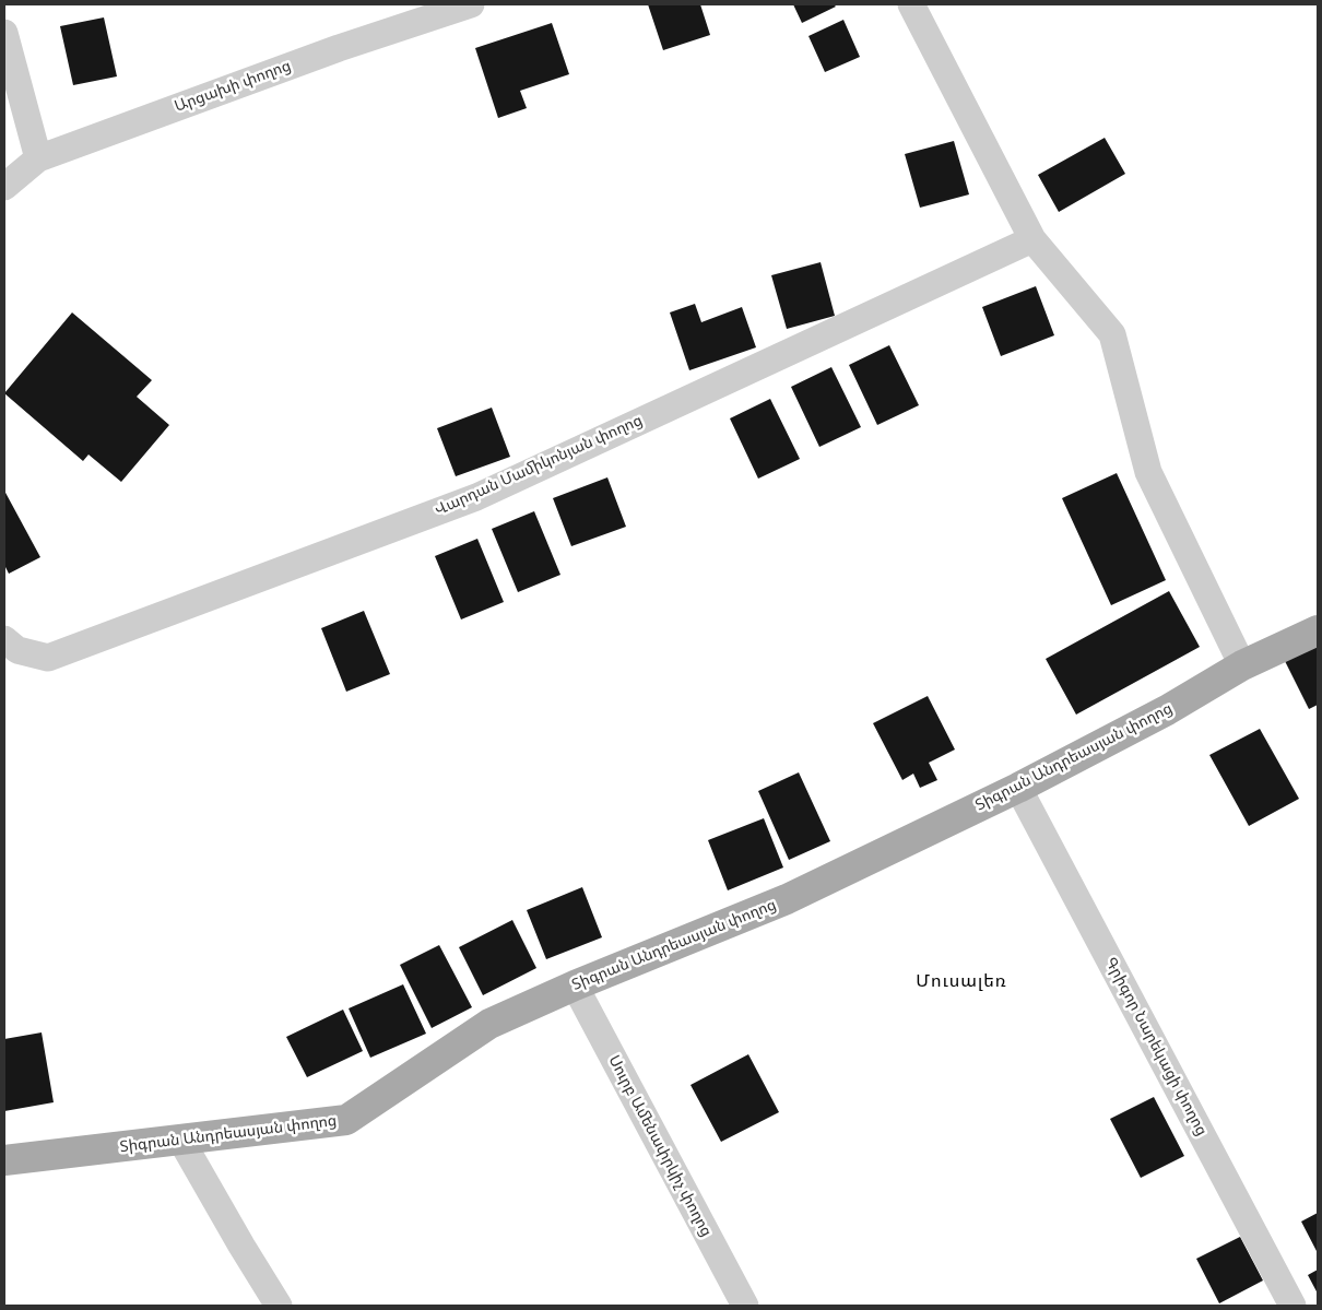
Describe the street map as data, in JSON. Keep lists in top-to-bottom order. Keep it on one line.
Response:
{"streets":{"main road":["Տիգրան Անդրեասյան փողոց"],"street":["Արցախի փողոց","Վարդան Մամիկոնյան փողոց","Գրիգոր Նարեկացի փողոց","Սուրբ Ամենափրկիչ փողոց"]},"crossings":[["Տիգրան Անդրեասյան փողոց","Գրիգոր Նարեկացի փողոց"],["Տիգրան Անդրեասյան փողոց","Սուրբ Ամենափրկիչ փողոց"]],"districts":["Մուսալեռ"]}
